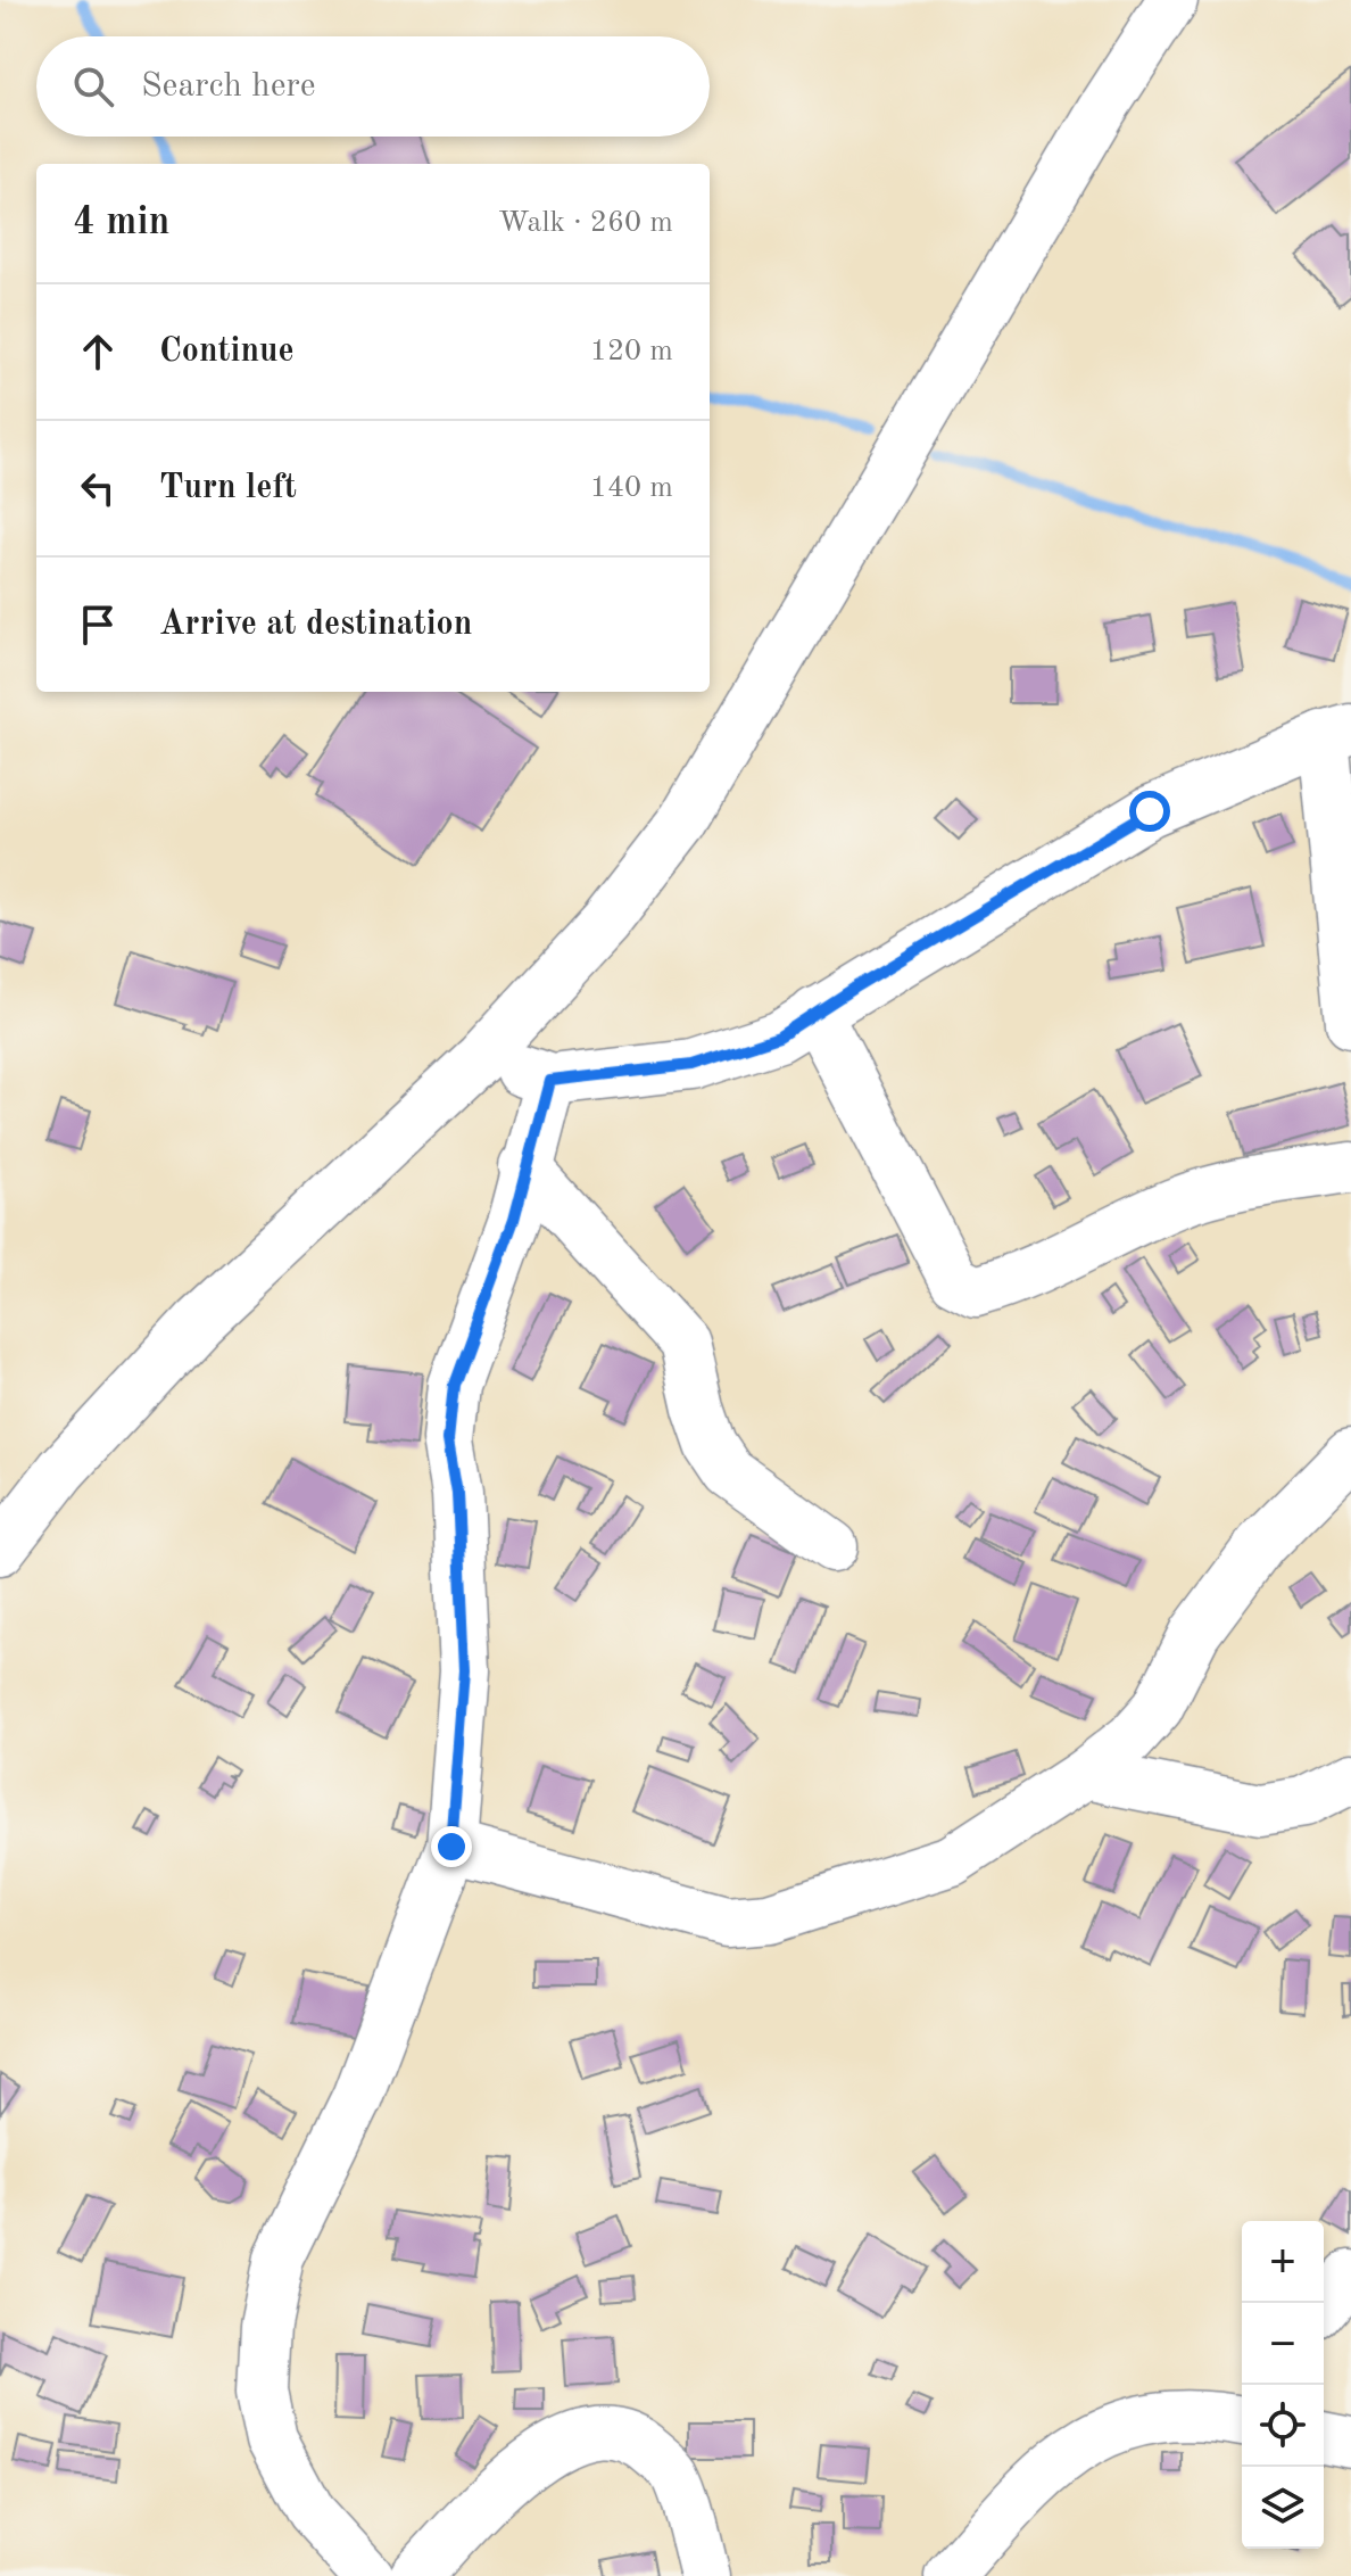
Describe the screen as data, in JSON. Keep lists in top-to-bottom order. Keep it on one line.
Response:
{"page":{"search":"Search here","heading":["4 min","Walk · 260 m"],"list":[["Continue","120 m"],["Turn left","140 m"],"Arrive at destination"],"map_buttons":["+","−"]}}
